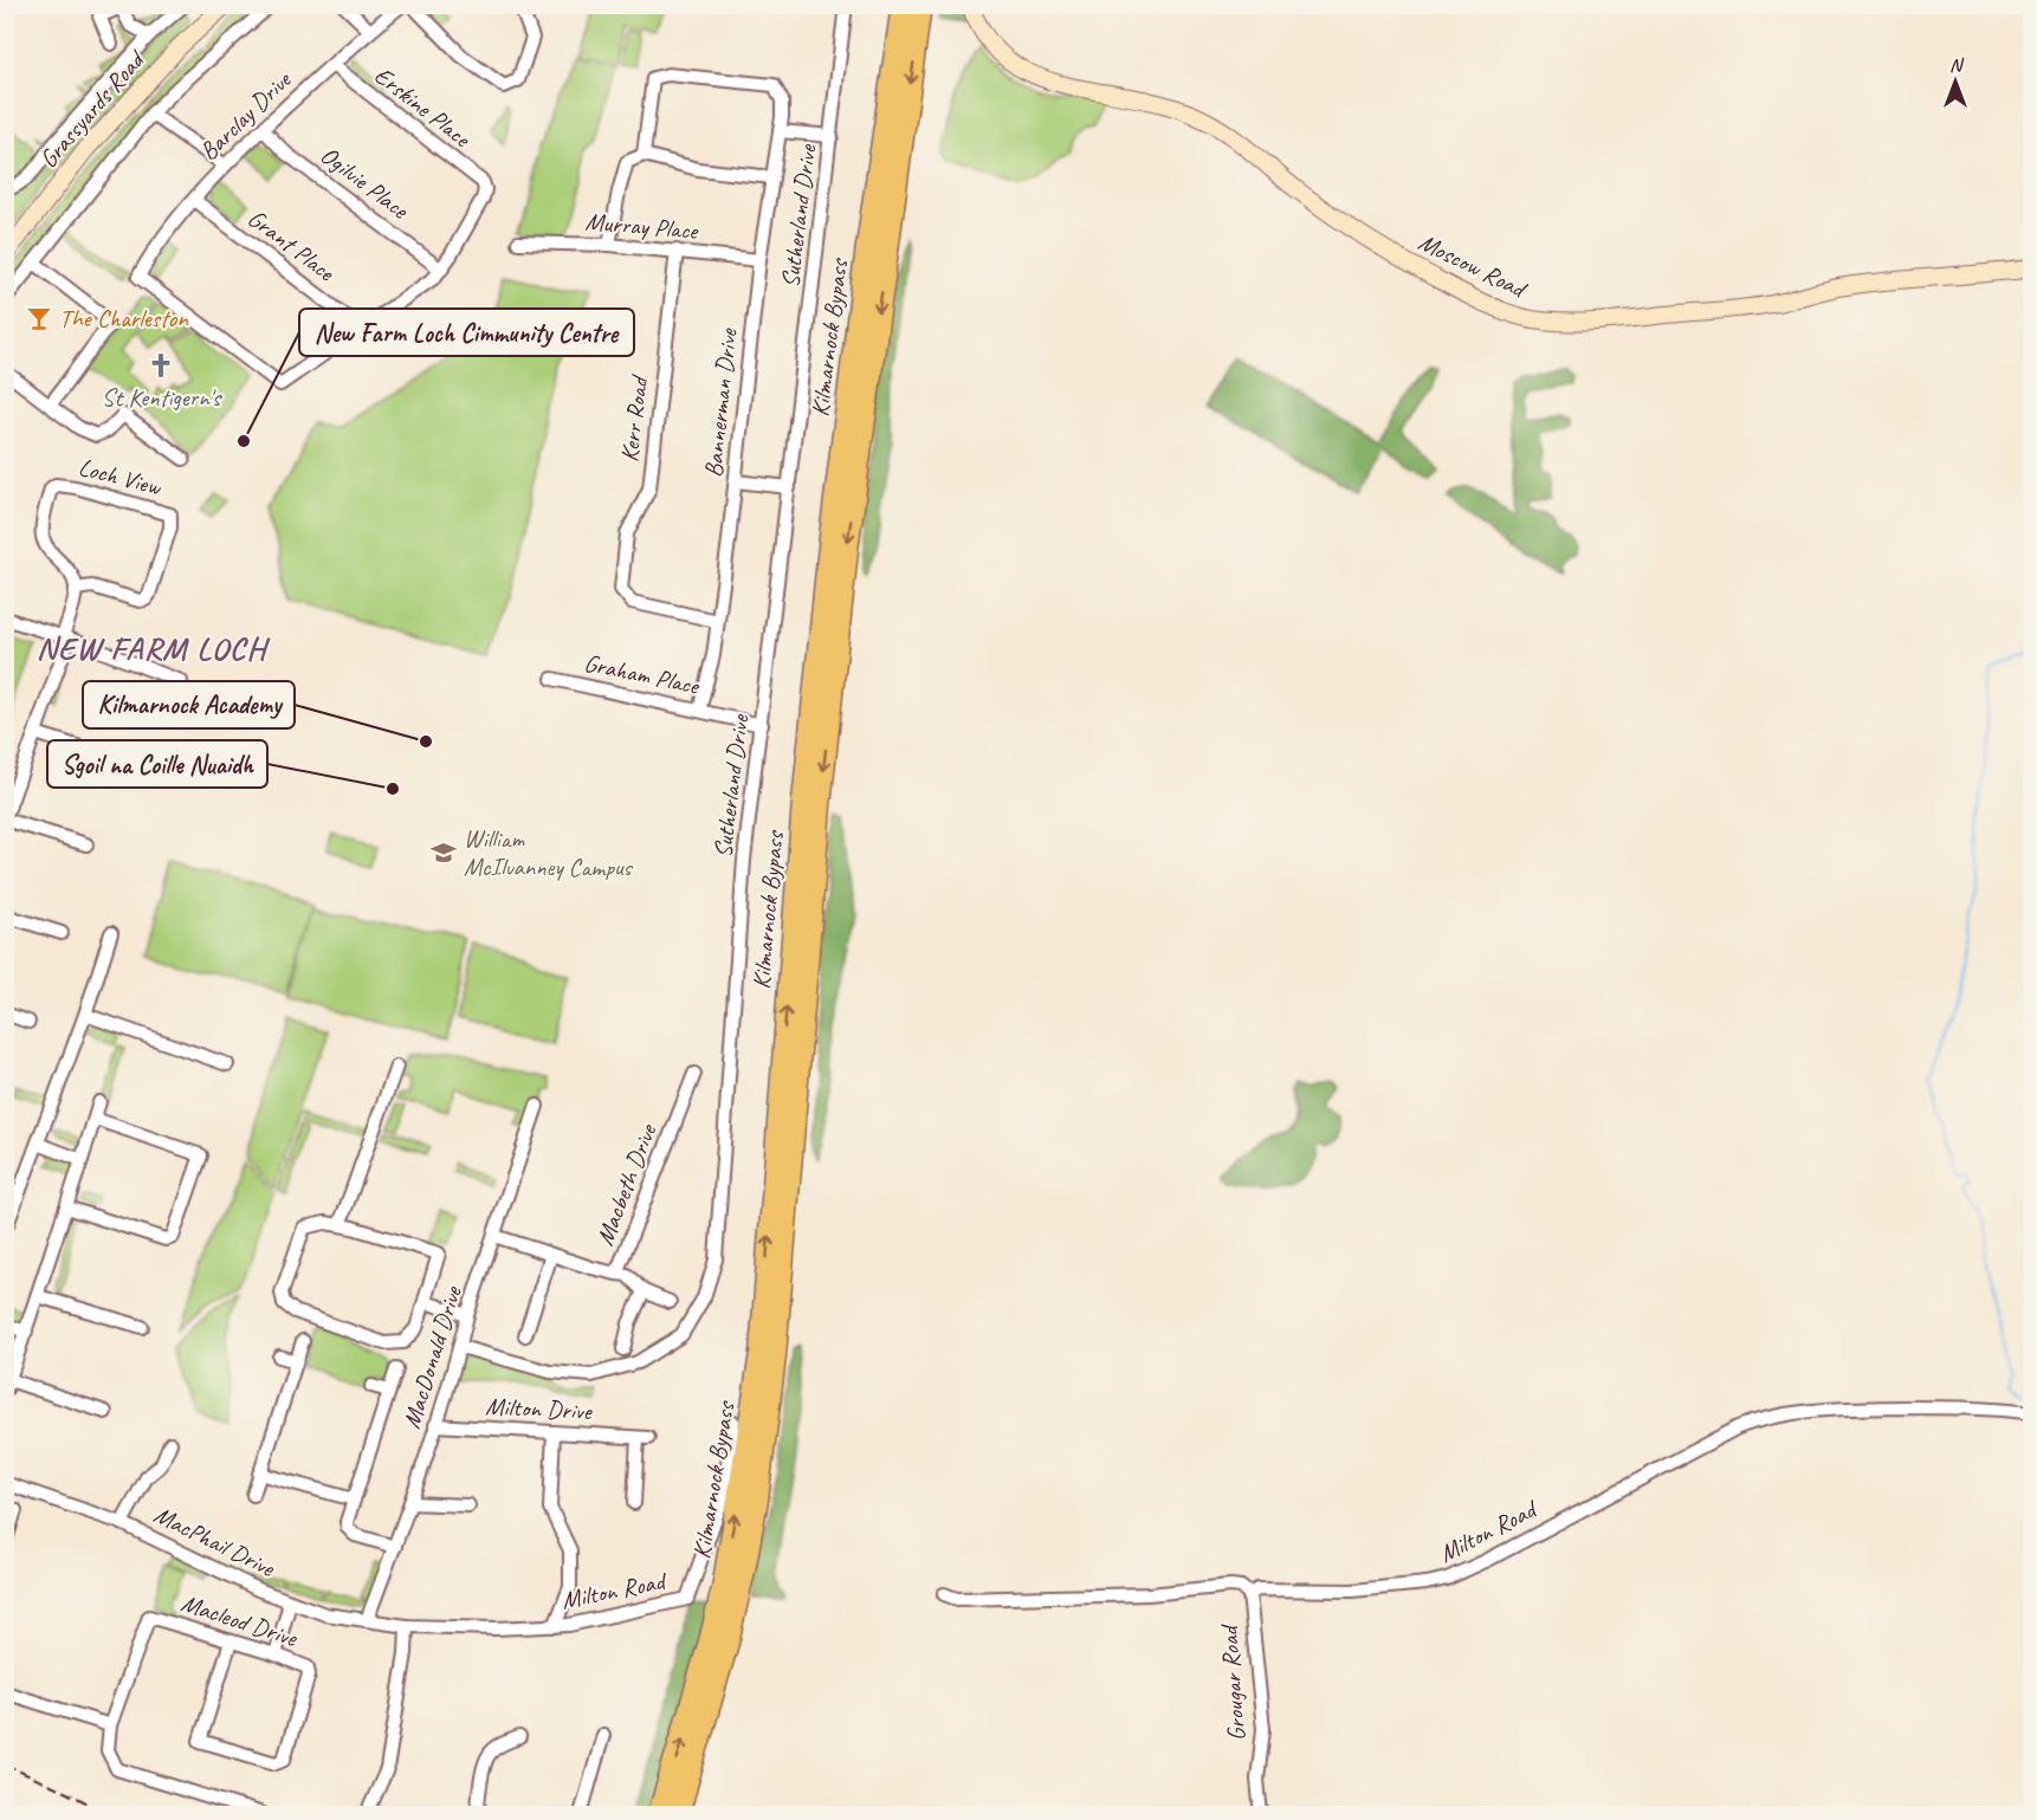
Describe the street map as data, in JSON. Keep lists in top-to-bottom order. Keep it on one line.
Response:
{"streets":{"highway":["Kilmarnock Bypass"],"street":["Erskine Place","Grassyards Road","Barclay Drive","Ogilvie Place","Sutherland Drive","Murray Place","Grant Place","Moscow Road","Bannerman Drive","Kerr Road","Loch View","Graham Place","Macbeth Drive","MacDonald Drive","Milton Drive","Milton Road","MacPhail Drive","Macleod Drive","Grougar Road"]},"crossings":[["Erskine Place","Barclay Drive"],["Erskine Place","Ogilvie Place"],["Barclay Drive","Ogilvie Place"],["Barclay Drive","Grant Place"],["Sutherland Drive","Graham Place"],["Sutherland Drive","MacDonald Drive"],["Murray Place","Bannerman Drive"],["Murray Place","Kerr Road"],["Bannerman Drive","Kerr Road"],["Bannerman Drive","Graham Place"],["Macbeth Drive","MacDonald Drive"],["MacDonald Drive","Milton Drive"],["MacDonald Drive","MacPhail Drive"],["Milton Road","MacPhail Drive"],["Milton Road","Grougar Road"]],"districts":["NEW FARM LOCH"],"places":{"bar":["The Charleston"],"church":["St Kentigern's"],"other":["New Farm Loch Cimmunity Centre","Kilmarnock Academy","Sgoil na Coille Nuaidh"],"school or university":["William McIlvanney Campus"]},"north":"top"}
